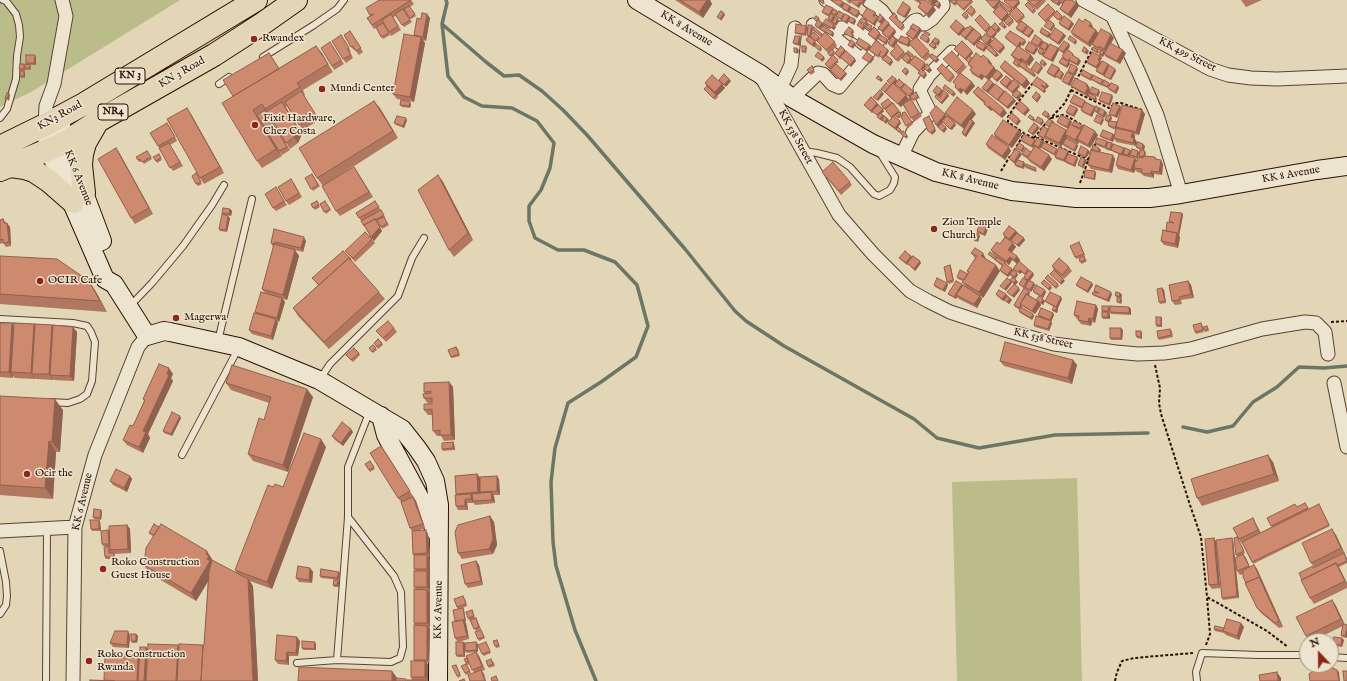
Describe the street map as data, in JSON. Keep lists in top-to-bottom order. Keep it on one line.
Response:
{"streets":{"highway":["KN 3 Road","KN 3","NR4","KN3 Road"],"main road":["KK 8 Avenue","KK 6 Avenue"],"street":["KK 499 Street","KK 538 Street"]},"crossings":[["KK 8 Avenue","KK 538 Street"],["KN 3 Road","KK 6 Avenue"],["KN3 Road","KK 6 Avenue"]],"places":["Rwandex","Mundi Center","Fixit Hardware, Chez Costa","Zion Temple Church","OCIR Cafe","Magerwa","Ocir the","Roko Construction Guest House","Roko Construction Rwanda"],"north":"top"}
